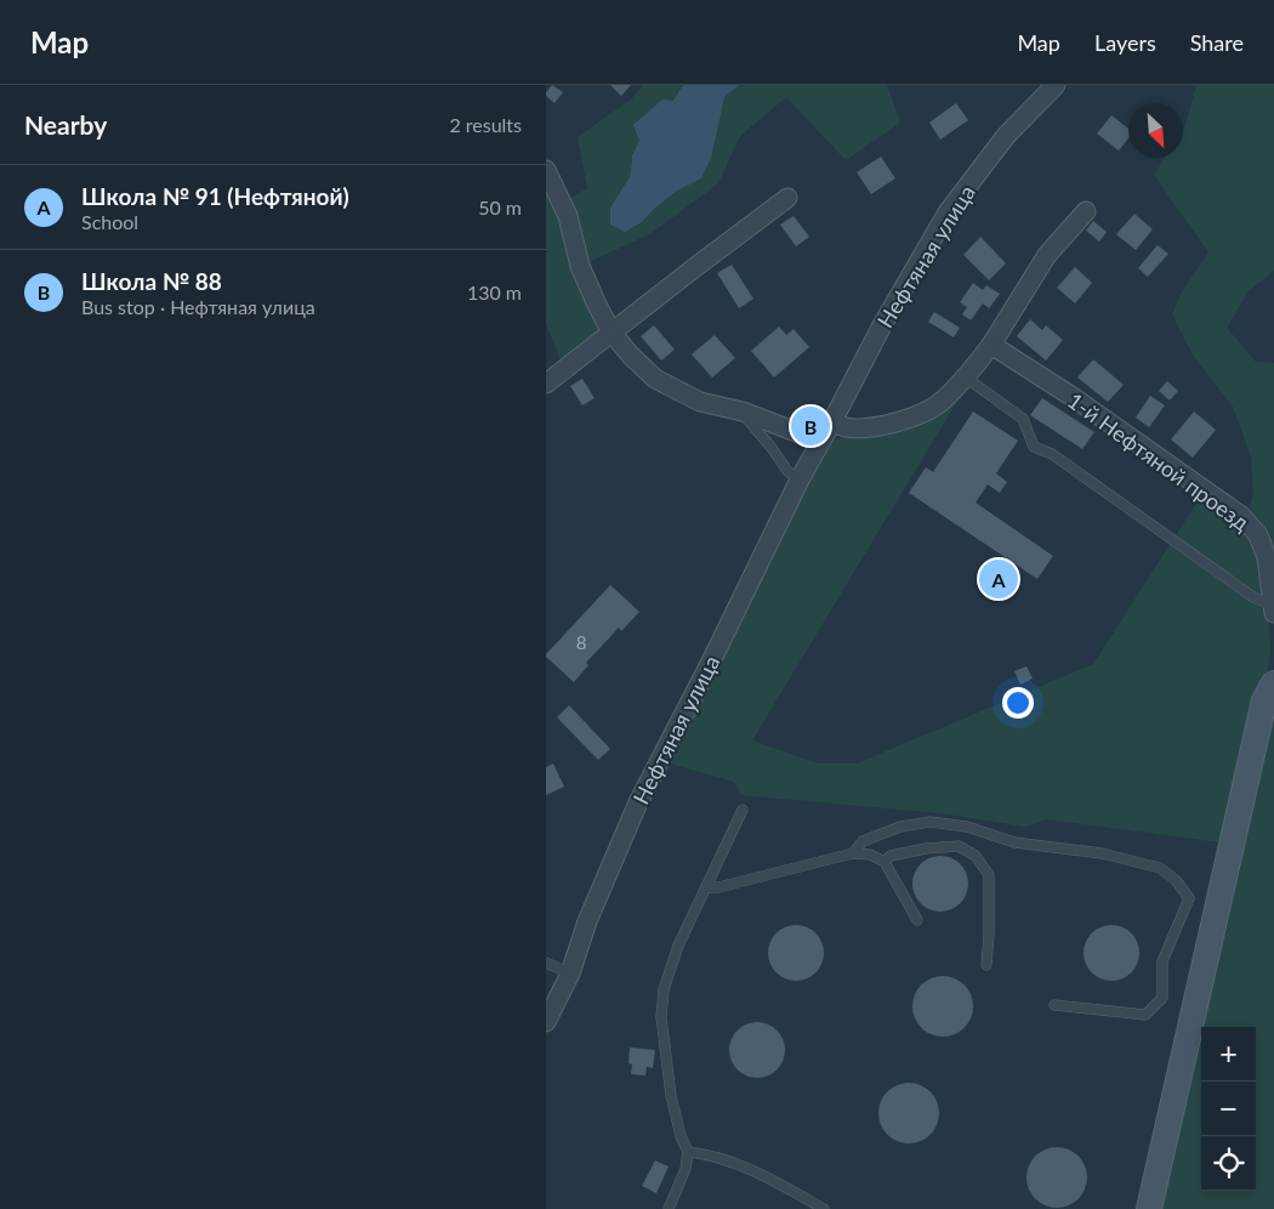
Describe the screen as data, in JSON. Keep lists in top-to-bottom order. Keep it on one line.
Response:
{"streets":{"street":["Нефтяная улица","1-й Нефтяной проезд"]},"house_numbers":["8"],"north":"bottom right","page":{"header":"Map","nav":["Map","Layers","Share"],"heading":["Nearby","2 results"],"list":[{"mark":"A","name":"Школа № 91 (Нефтяной)","note":"School","value":"50 m"},{"mark":"B","name":"Школа № 88","note":"Bus stop · Нефтяная улица","value":"130 m"}],"pins":["B","A"],"map_buttons":["+","−"]}}
